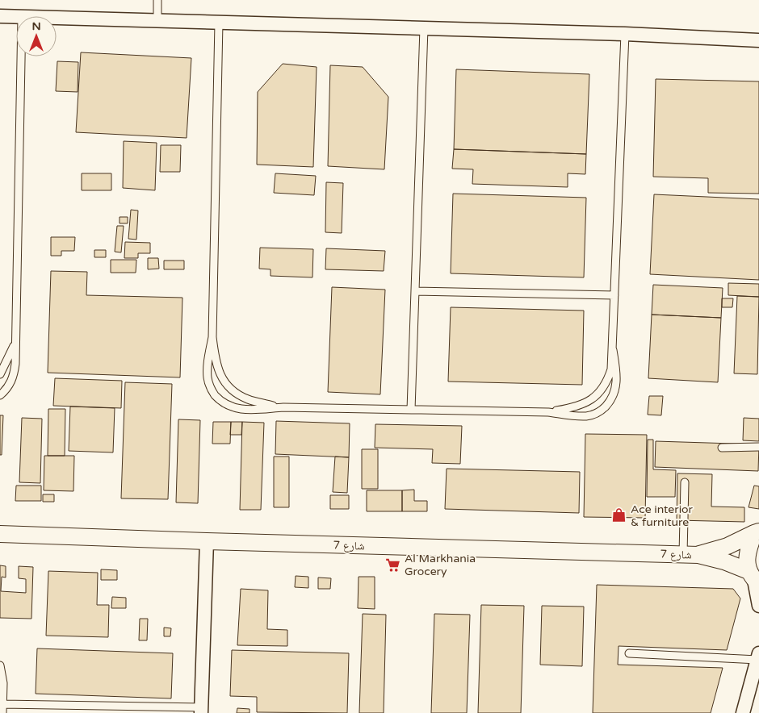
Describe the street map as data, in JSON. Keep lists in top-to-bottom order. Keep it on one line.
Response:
{"streets":{"street":["شارع 7"]},"places":{"shop":["Ace interior & furniture"],"supermarket":["Al Markhania Grocery"]},"north":"top"}
